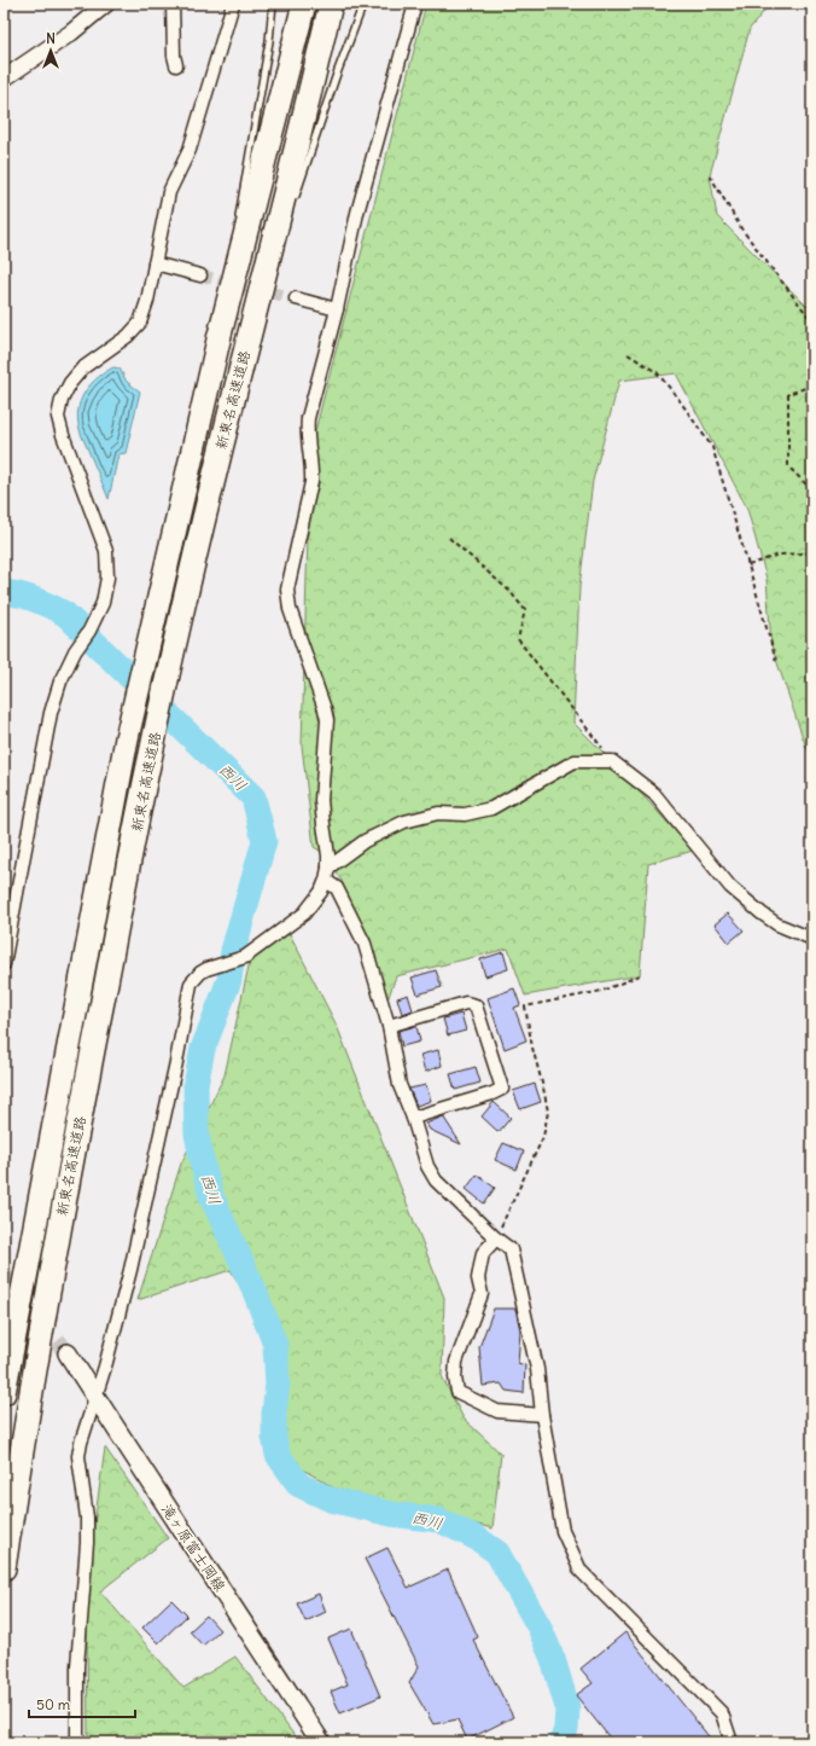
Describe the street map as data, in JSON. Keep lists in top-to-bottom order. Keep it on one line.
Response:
{"streets":{"highway":["新東名高速道路"],"main road":["滝ヶ原富士岡線"]},"water":["西川"],"scale_bar":"50 m","north":"top"}
